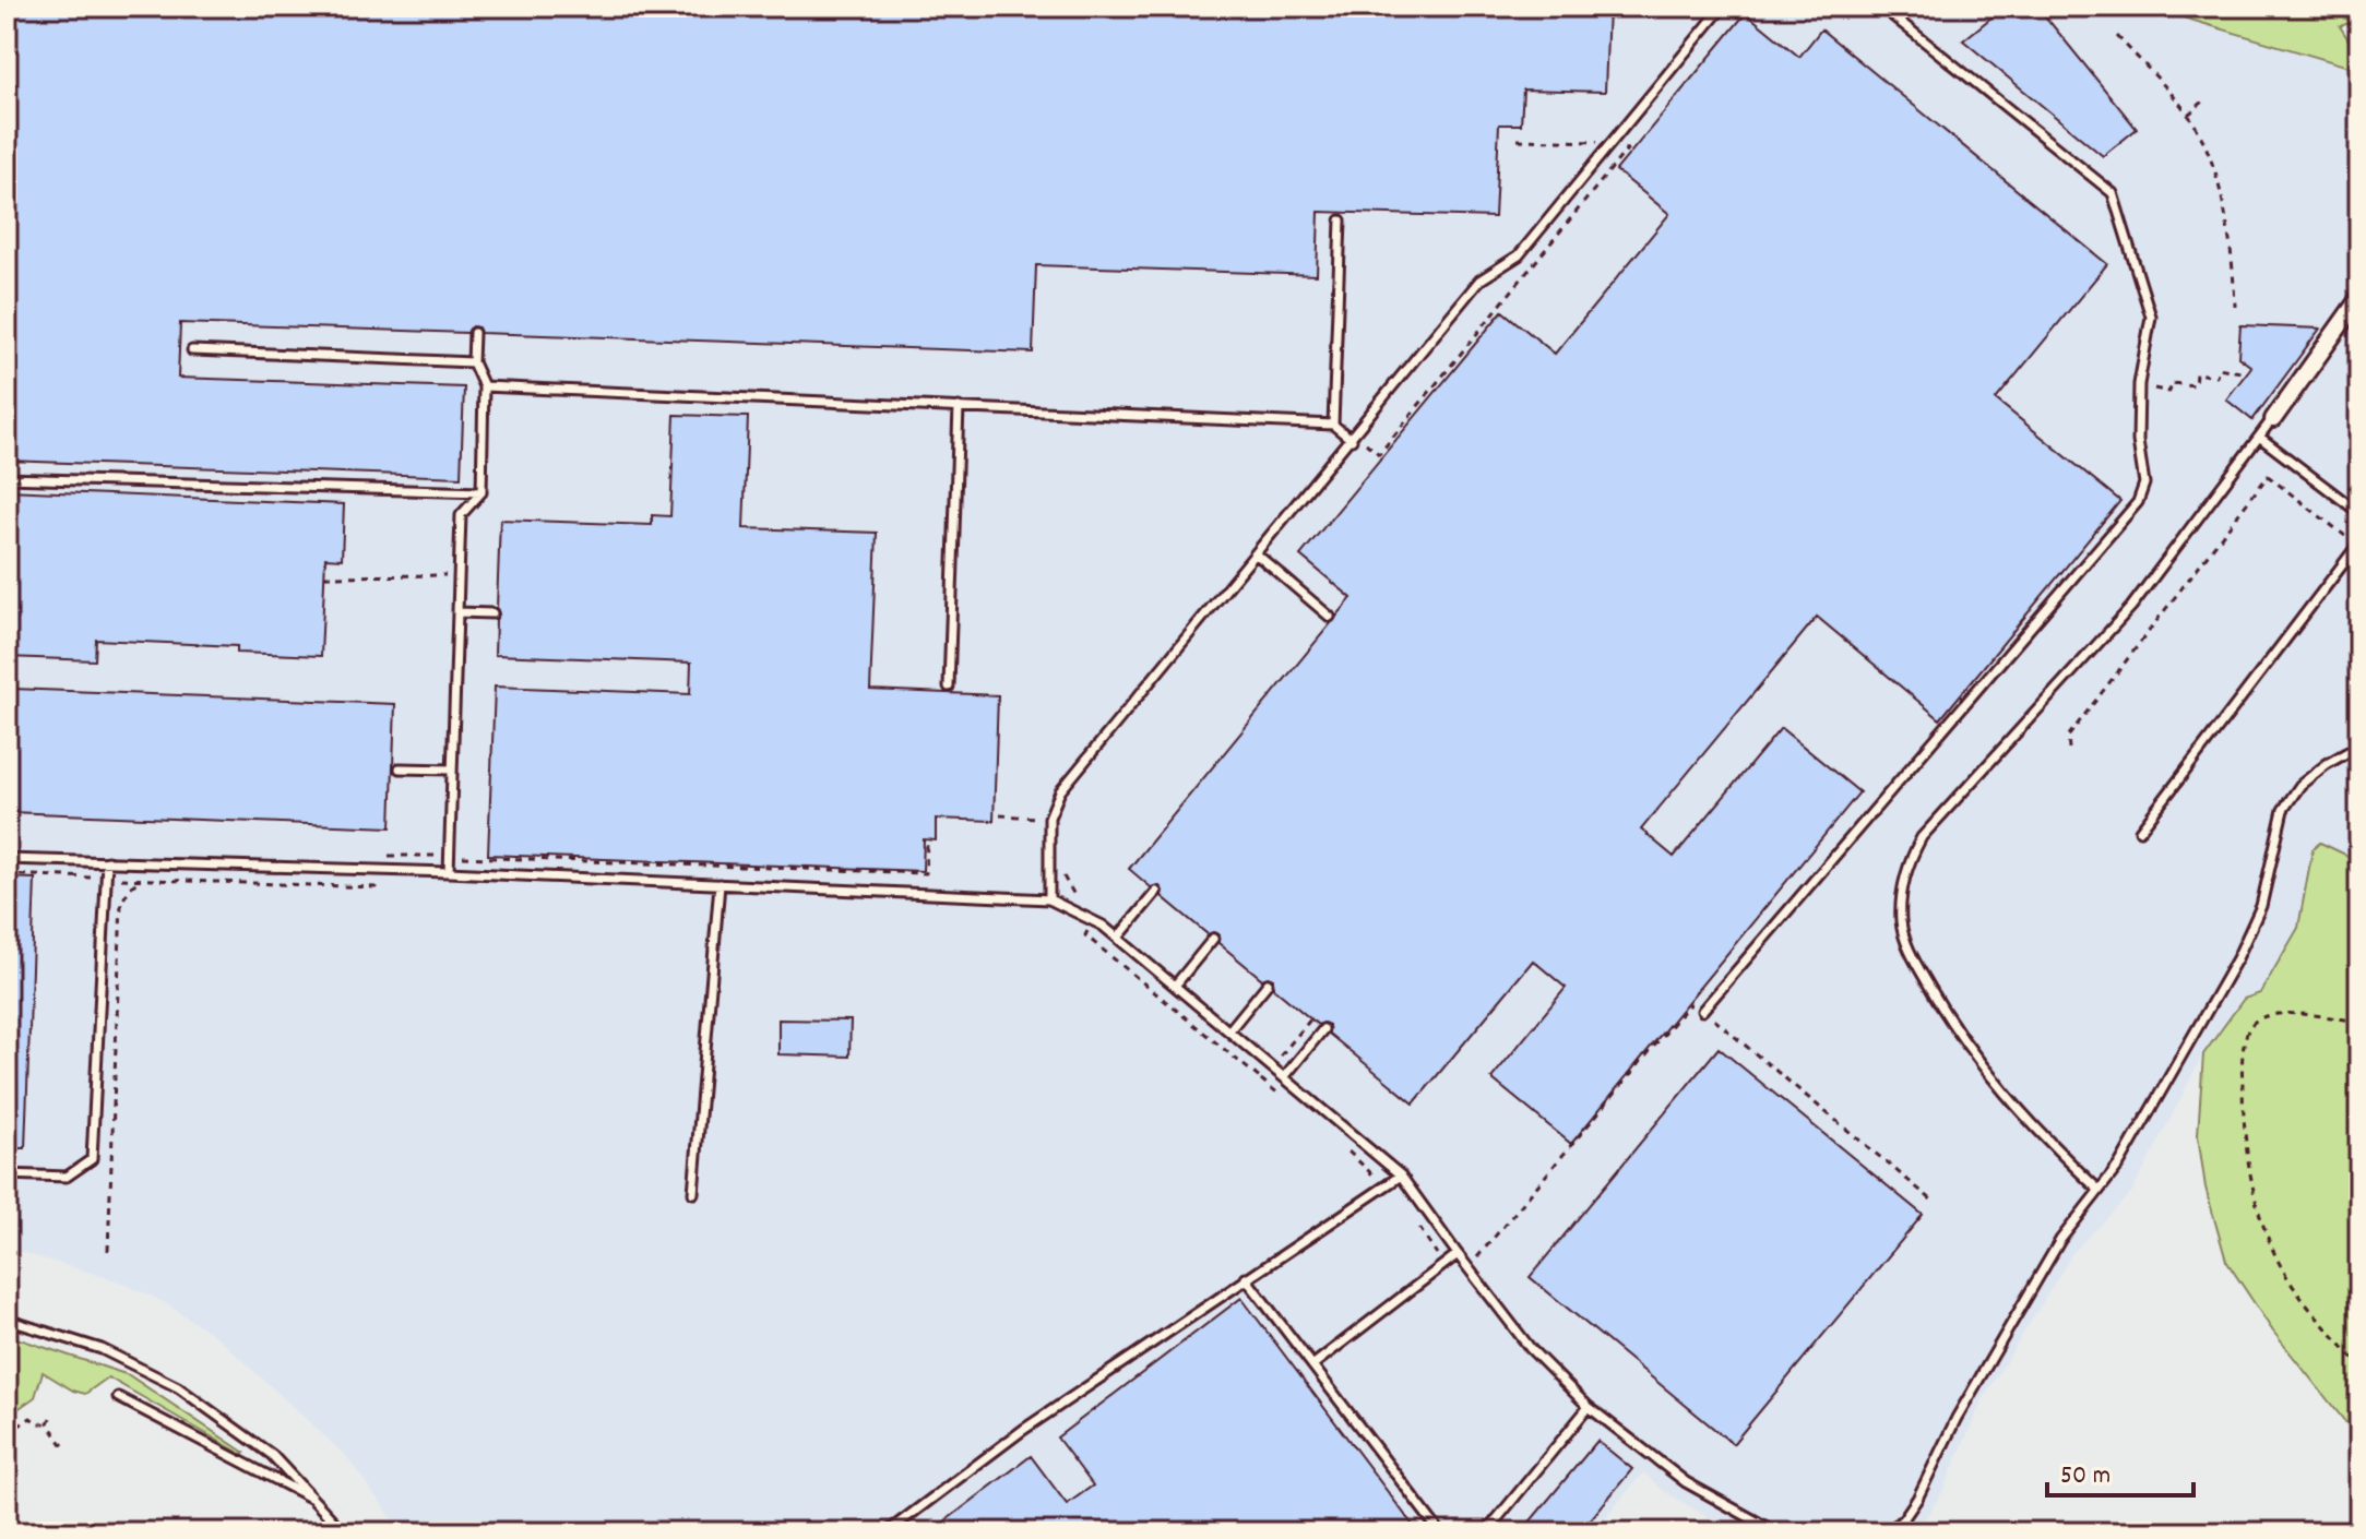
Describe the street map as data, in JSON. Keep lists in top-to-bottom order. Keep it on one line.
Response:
{"scale_bar":"50 m"}
